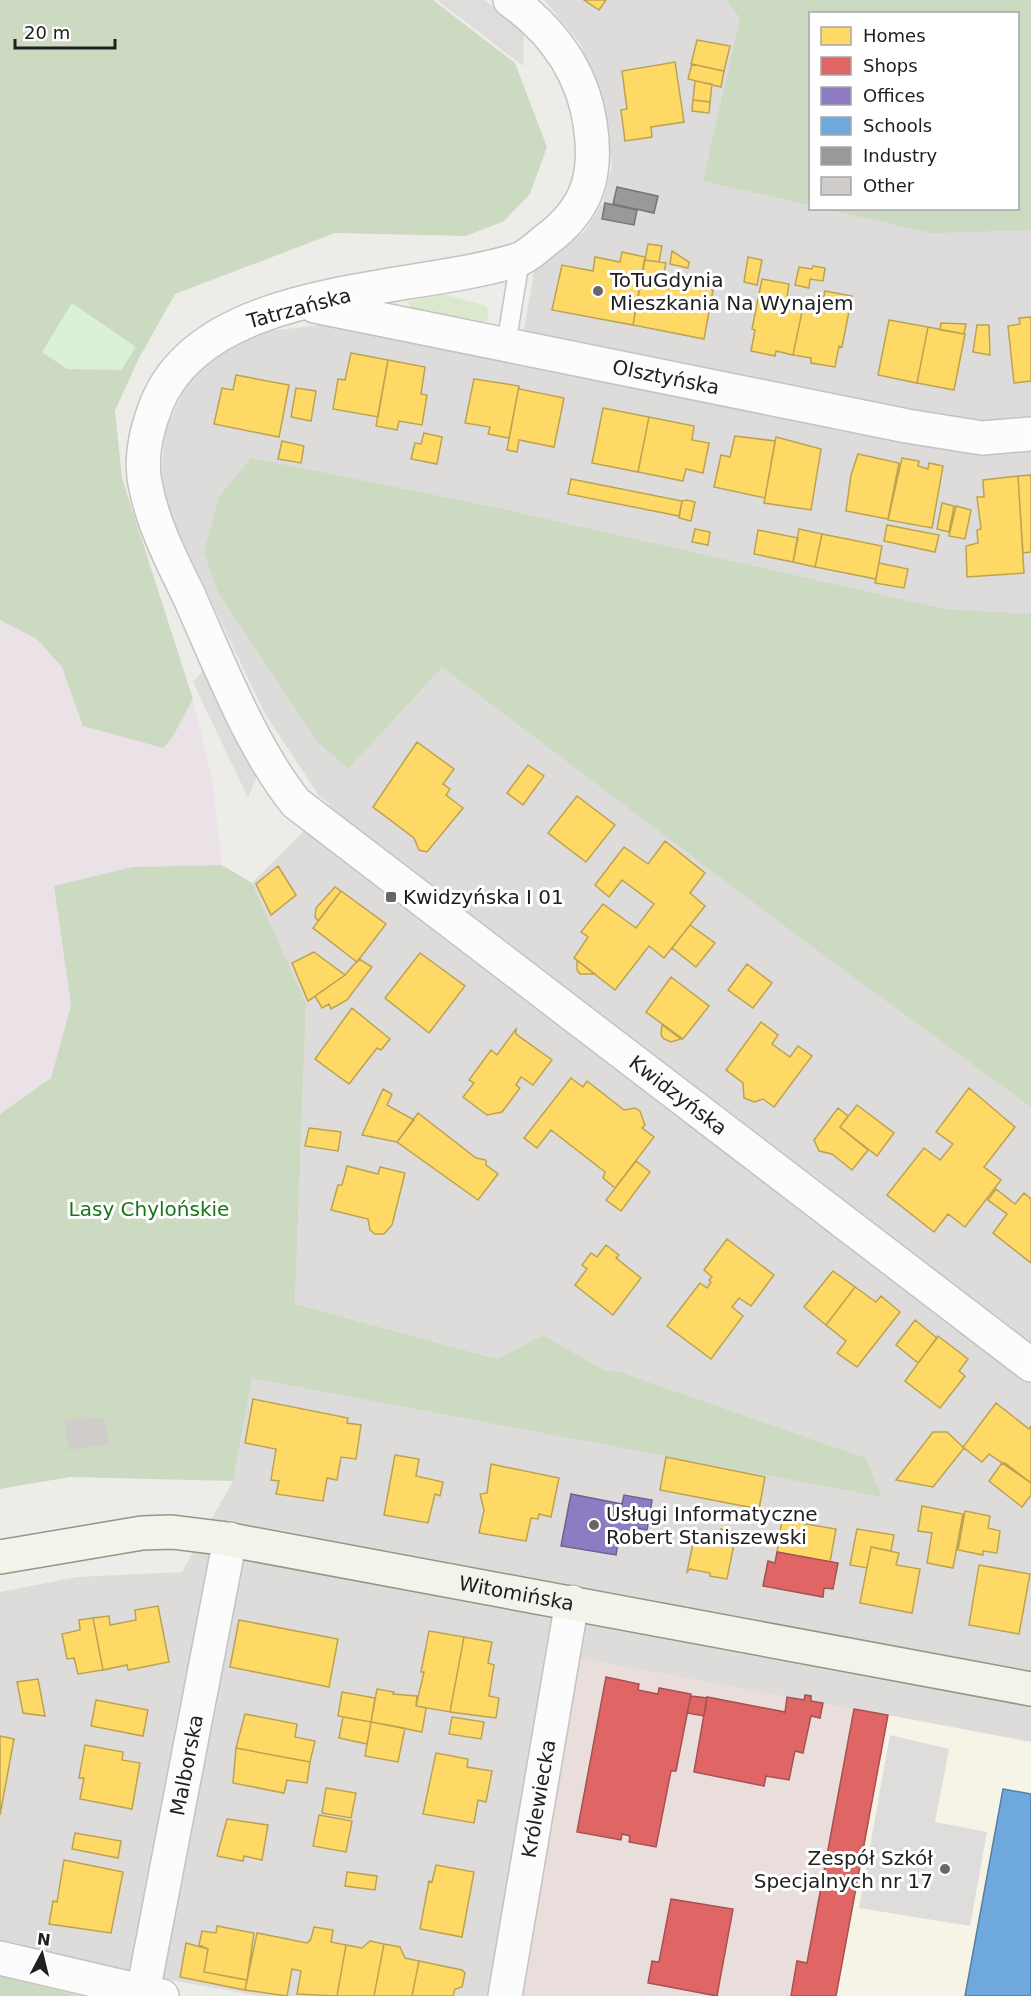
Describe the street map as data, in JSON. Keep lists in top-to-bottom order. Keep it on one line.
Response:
{"streets":{"street":["Tatrzańska","Olsztyńska","Kwidzyńska","Witomińska","Malborska","Królewiecka"]},"crossings":[["Tatrzańska","Olsztyńska"],["Tatrzańska","Kwidzyńska"],["Witomińska","Malborska"],["Witomińska","Królewiecka"]],"parks":["Lasy Chylońskie"],"places":{"other":["ToTuGdynia Mieszkania Na Wynajem","Usługi Informatyczne Robert Staniszewski","Zespół Szkół Specjalnych nr 17"],"transit":["Kwidzyńska I 01"]},"legend":["Homes","Shops","Offices","Schools","Industry","Other"],"scale_bar":"20 m","north":"top"}
